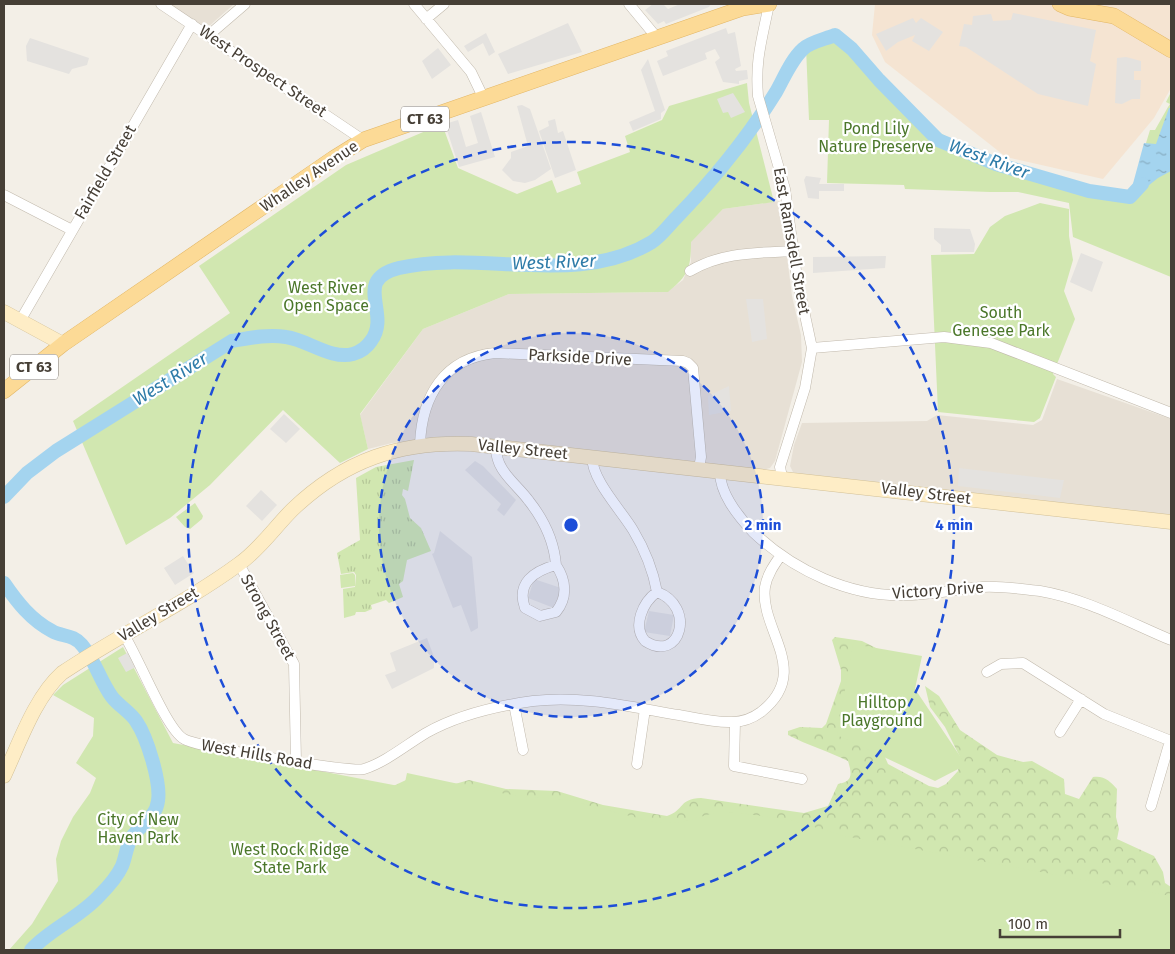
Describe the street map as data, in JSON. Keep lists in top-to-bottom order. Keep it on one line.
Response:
{"streets":{"main road":["CT 63","Whalley Avenue"],"street":["West Prospect Street","Fairfield Street","East Ramsdell Street","Parkside Drive","Valley Street","Victory Drive","Strong Street","West Hills Road"]},"crossings":[["West Prospect Street","Fairfield Street"],["West Prospect Street","Whalley Avenue"],["Whalley Avenue","East Ramsdell Street"],["East Ramsdell Street","Valley Street"],["Parkside Drive","Valley Street"],["Valley Street","Victory Drive"],["Valley Street","Strong Street"],["Valley Street","West Hills Road"],["Strong Street","West Hills Road"]],"water":["West River"],"parks":["Pond Lily Nature Preserve","West River Open Space","South Genesee Park","Hilltop Playground","City of New Haven Park","West Rock Ridge State Park"],"scale_bar":"100 m","rings":["2 min","4 min"]}
